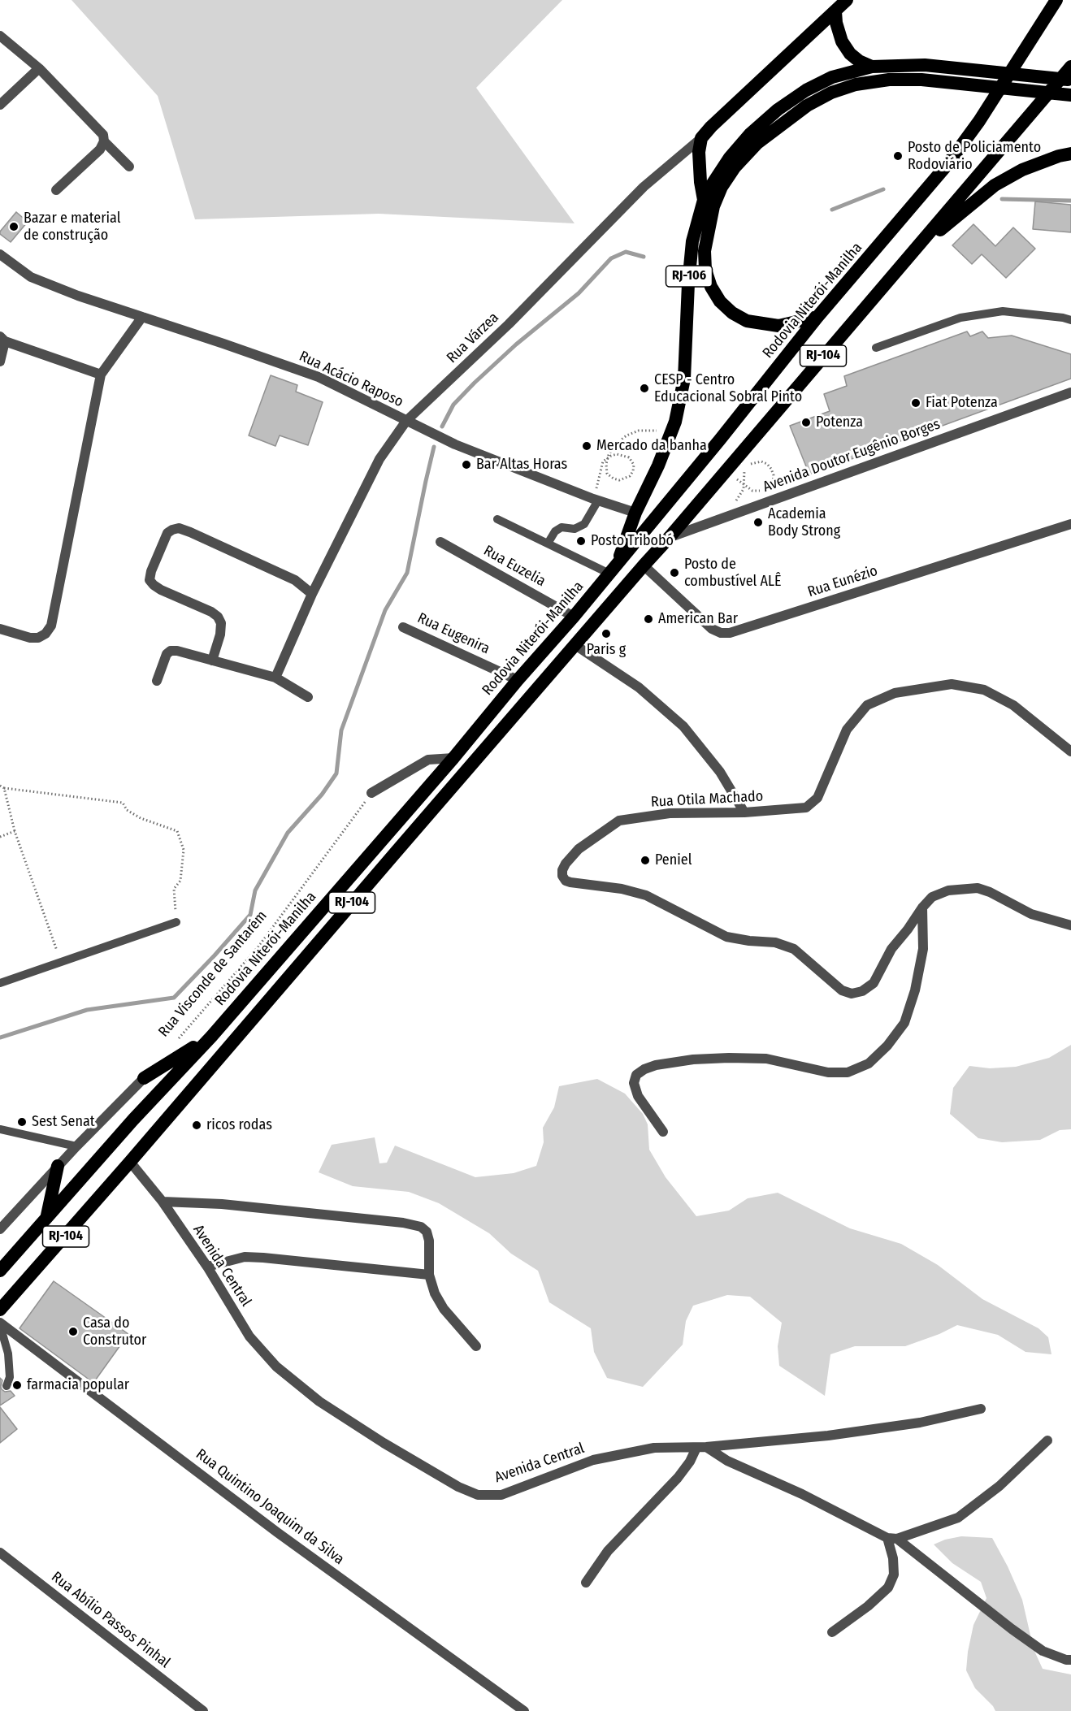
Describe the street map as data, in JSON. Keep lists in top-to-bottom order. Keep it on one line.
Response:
{"streets":{"highway":["RJ-106","Rodovia Niterói-Manilha","RJ-104"],"street":["Rua Várzea","Rua Acácio Raposo","Avenida Doutor Eugênio Borges","Rua Euzelia","Rua Eunézio","Rua Eugenira","Rua Otila Machado","Avenida Central","Rua Quintino Joaquim da Silva","Rua Abílio Passos Pinhal"],"path":["Rua Visconde de Santarém"]},"crossings":[["RJ-106","Rodovia Niterói-Manilha"],["RJ-106","Rua Acácio Raposo"],["Rodovia Niterói-Manilha","Rua Euzelia"],["Rodovia Niterói-Manilha","Rua Eugenira"],["Rua Várzea","Rua Acácio Raposo"],["RJ-104","Avenida Doutor Eugênio Borges"],["RJ-104","Rua Eunézio"],["RJ-104","Avenida Central"]],"places":["Posto de Policiamento Rodoviário","Bazar e material de construção","CESP - Centro Educacional Sobral Pinto","Fiat Potenza","Potenza","Mercado da banha","Bar Altas Horas","Academia Body Strong","Posto Tribobó","Posto de combustível ALÊ","American Bar","Paris g","Peniel","Sest Senat","ricos rodas","Casa do Construtor","farmacia popular"]}
